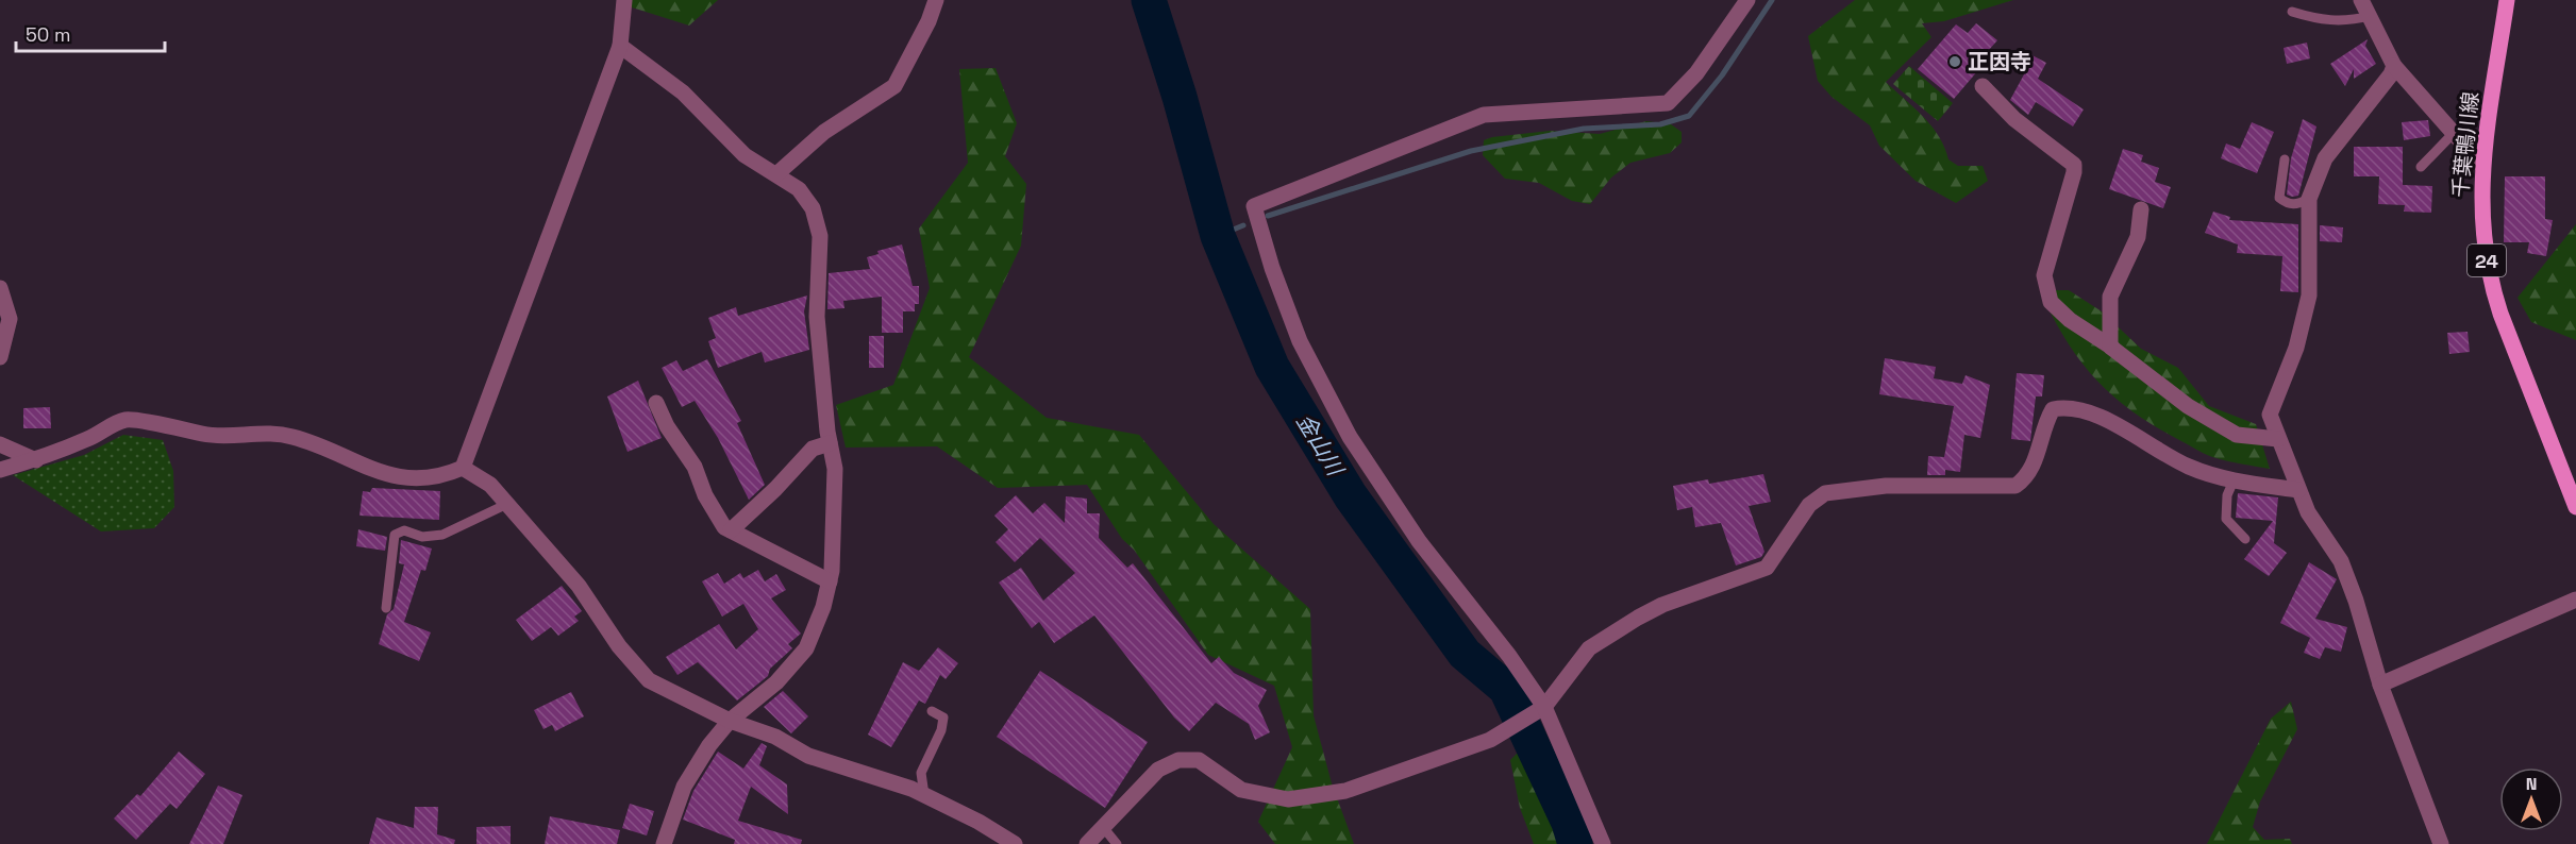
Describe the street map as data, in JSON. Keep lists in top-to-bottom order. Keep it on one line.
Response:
{"streets":{"main road":["千葉鴨川線","24"]},"water":["金山川"],"places":["正因寺"],"scale_bar":"50 m","north":"top"}
